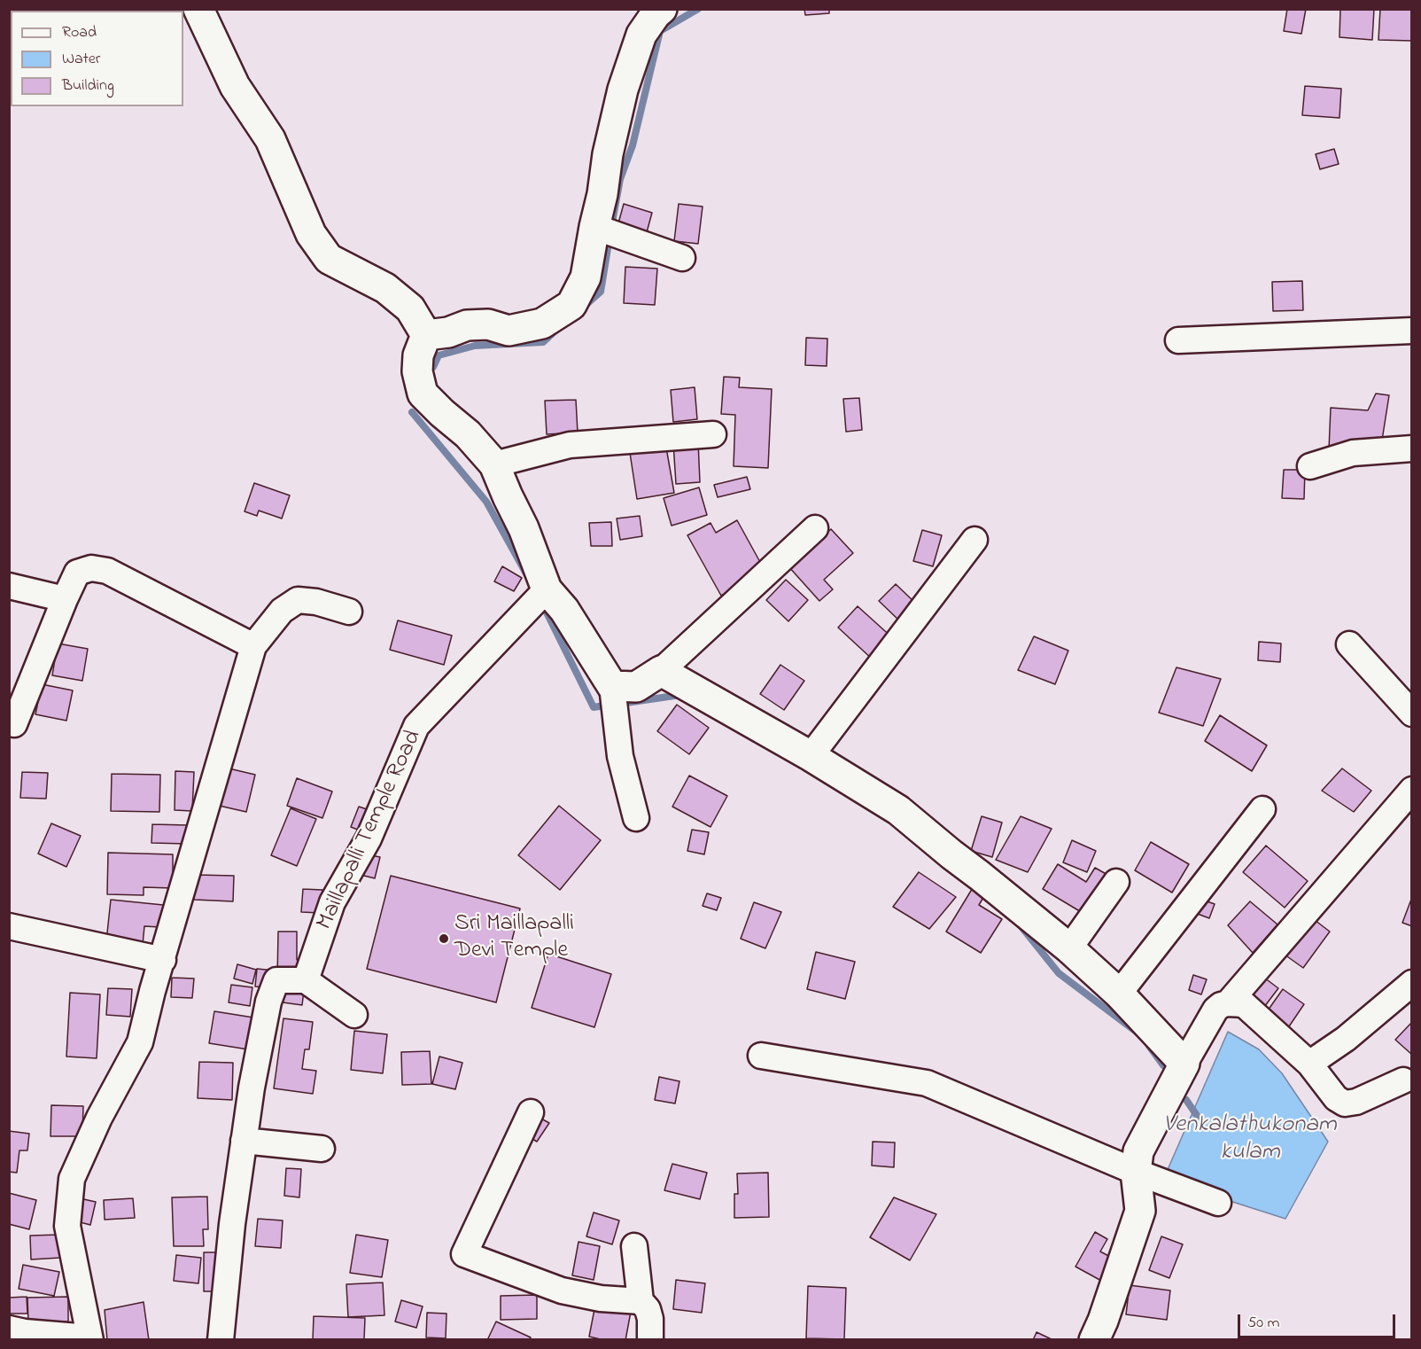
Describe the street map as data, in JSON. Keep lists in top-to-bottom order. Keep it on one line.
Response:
{"streets":{"street":["Maillapalli Temple Road"]},"water":["Venkalathukonam kulam"],"places":["Sri Maillapalli Devi Temple"],"legend":["Road","Water","Building"],"scale_bar":"50 m"}
